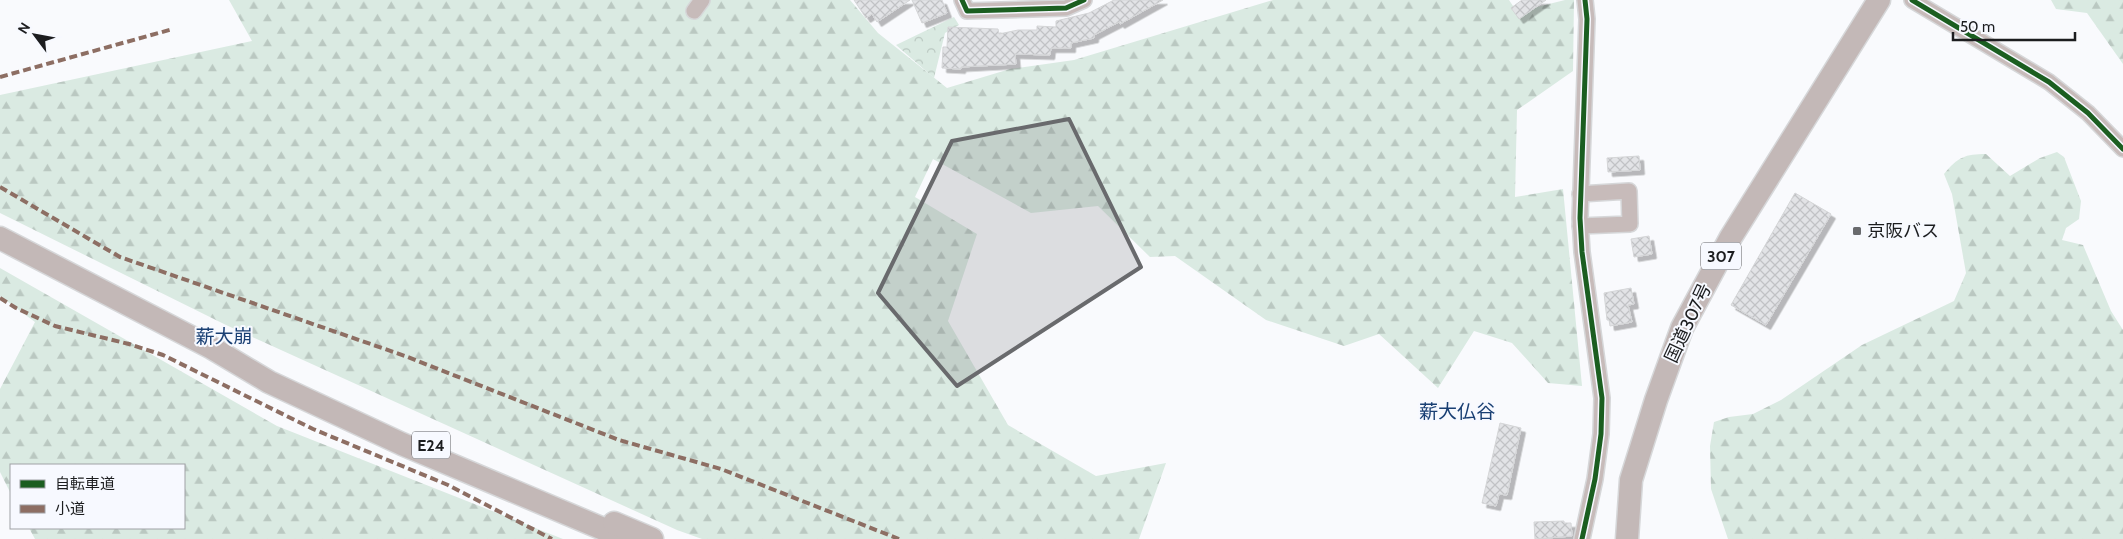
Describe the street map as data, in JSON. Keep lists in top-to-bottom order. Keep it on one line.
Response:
{"streets":{"highway":["307","国道307号","E24"]},"districts":["薪大崩","薪大仏谷"],"places":{"transit":["京阪バス"]},"legend":["自転車道","小道"],"scale_bar":"50 m","north":"top left"}
